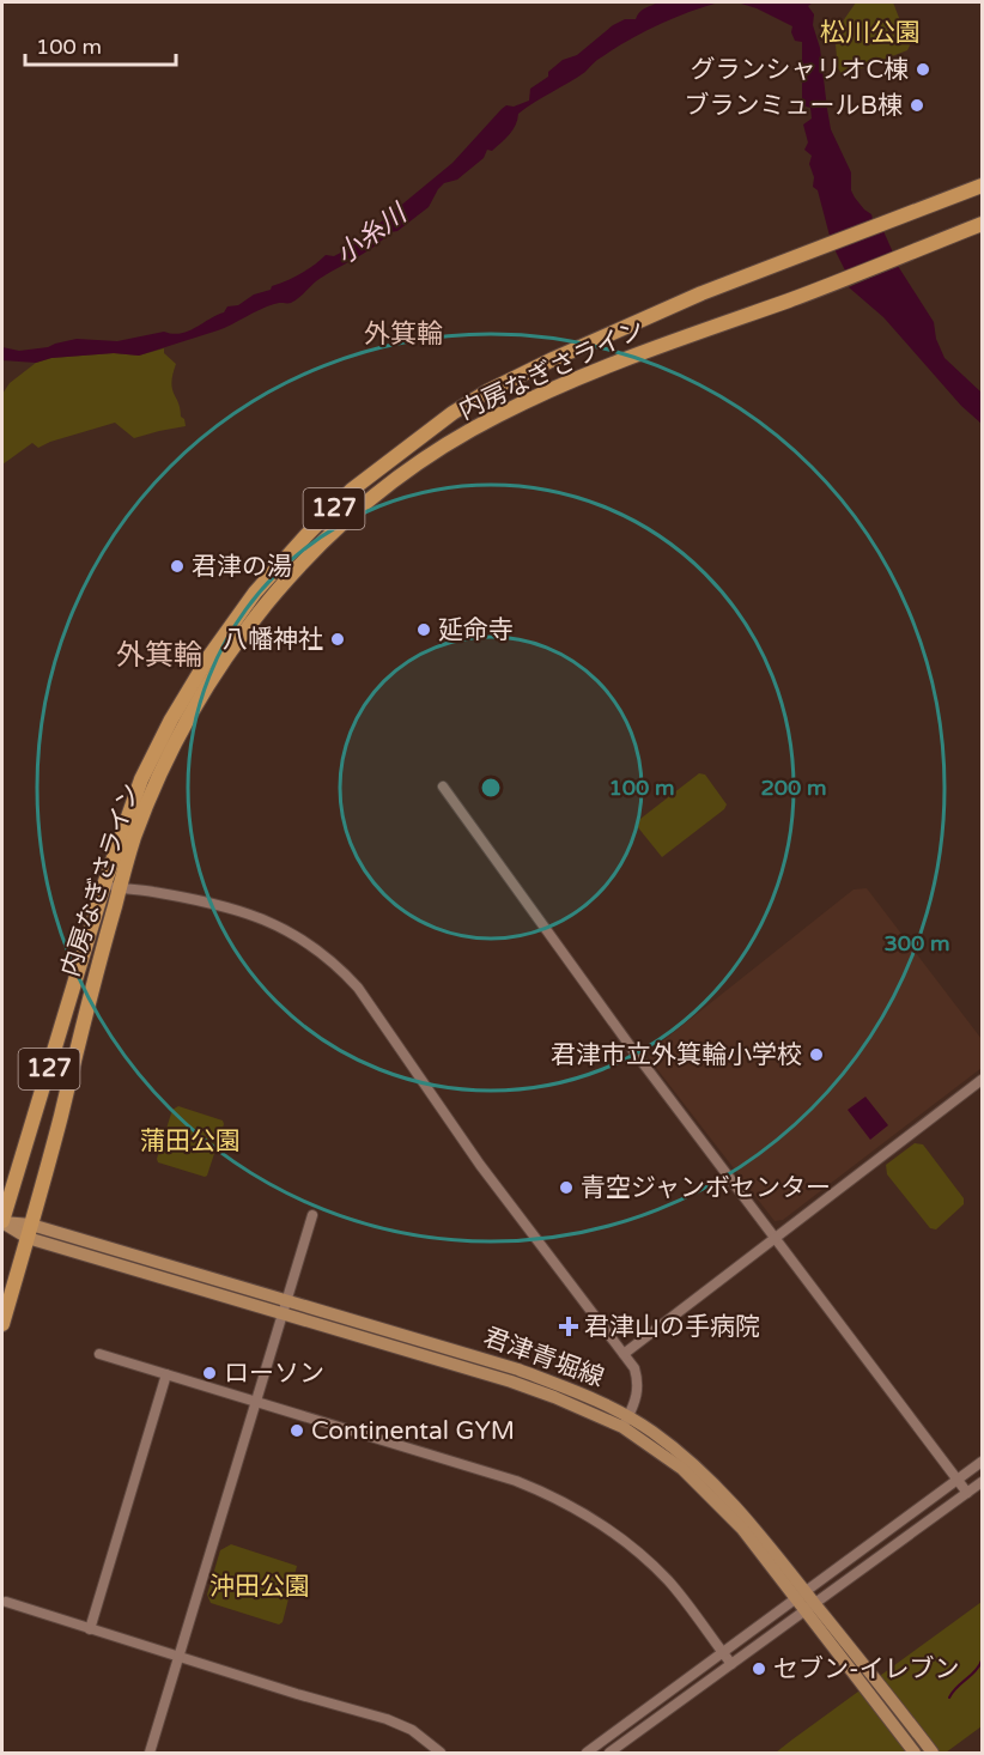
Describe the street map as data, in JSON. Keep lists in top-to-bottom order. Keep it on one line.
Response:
{"streets":{"highway":["内房なぎさライン","127"],"main road":["君津青堀線"]},"crossings":[["内房なぎさライン","君津青堀線"]],"districts":["外箕輪","外箕輪"],"water":["小糸川"],"parks":["松川公園","蒲田公園","沖田公園"],"places":{"other":["グランシャリオC棟","ブランミュールB棟","君津の湯","延命寺","八幡神社","君津市立外箕輪小学校","青空ジャンボセンター","ローソン","Continental GYM","セブン-イレブン"],"health":["君津山の手病院"]},"scale_bar":"100 m","rings":["100 m","200 m","300 m"]}
